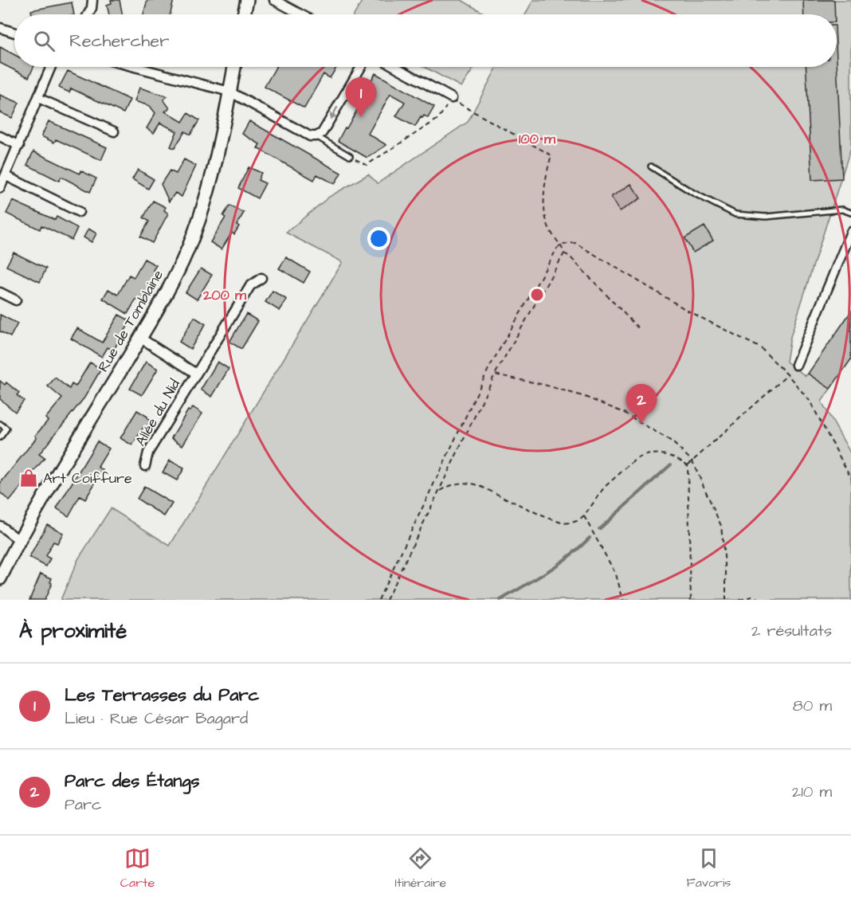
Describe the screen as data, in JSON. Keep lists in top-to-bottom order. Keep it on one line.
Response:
{"streets":{"main road":["Rue de Tomblaine"],"street":["Allée du Nid"]},"crossings":[["Rue de Tomblaine","Allée du Nid"]],"places":{"shop":["Art Coiffure"]},"page":{"search":"Rechercher","pins":["1","2"],"heading":["À proximité","2 résultats"],"list":[{"mark":"1","name":"Les Terrasses du Parc","note":"Lieu · Rue César Bagard","value":"80 m"},{"mark":"2","name":"Parc des Étangs","note":"Parc","value":"210 m"}],"nav":["Carte","Itinéraire","Favoris"]},"rings":["100 m","200 m"]}
